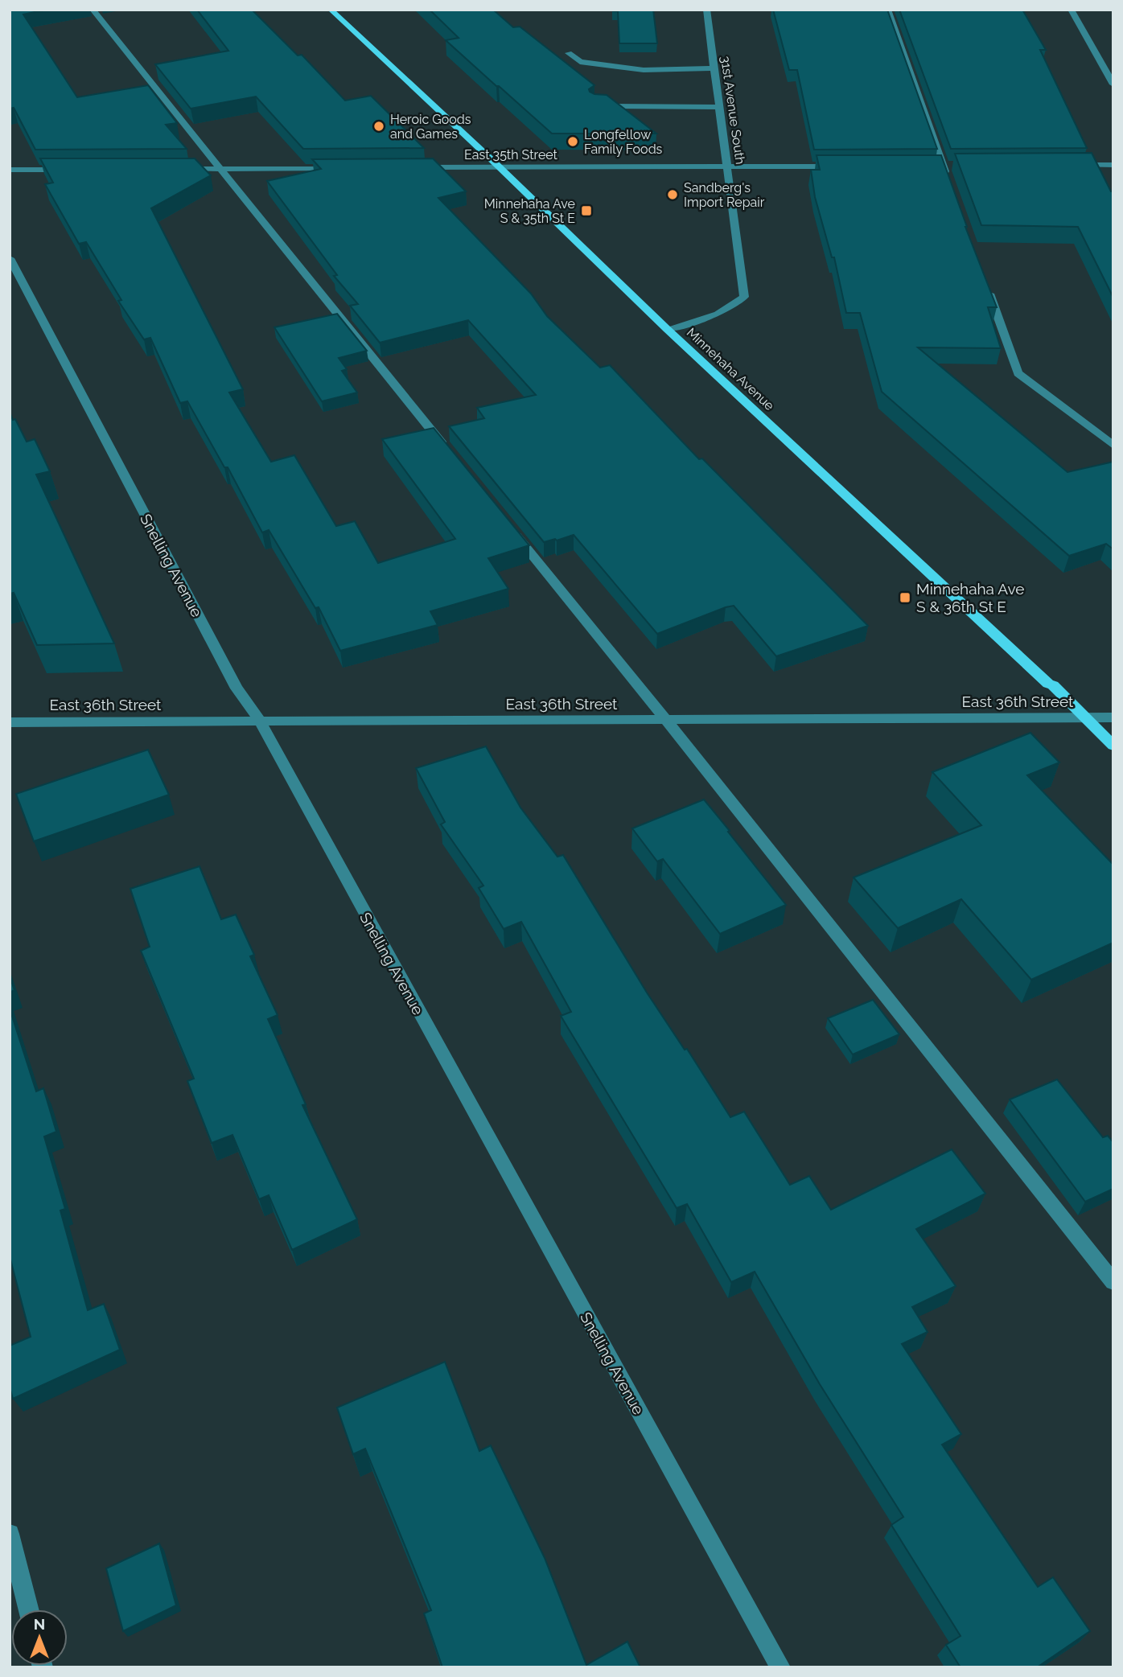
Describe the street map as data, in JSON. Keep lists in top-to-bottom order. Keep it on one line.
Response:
{"streets":{"main road":["Minnehaha Avenue"],"street":["31st Avenue South","East 35th Street","Snelling Avenue","East 36th Street"]},"crossings":[["31st Avenue South","East 35th Street"],["31st Avenue South","Minnehaha Avenue"],["East 35th Street","Minnehaha Avenue"],["Minnehaha Avenue","East 36th Street"],["Snelling Avenue","East 36th Street"]],"places":{"other":["Heroic Goods and Games","Longfellow Family Foods","Sandberg's Import Repair"],"transit":["Minnehaha Ave S & 35th St E","Minnehaha Ave S & 36th St E"]},"north":"top"}
